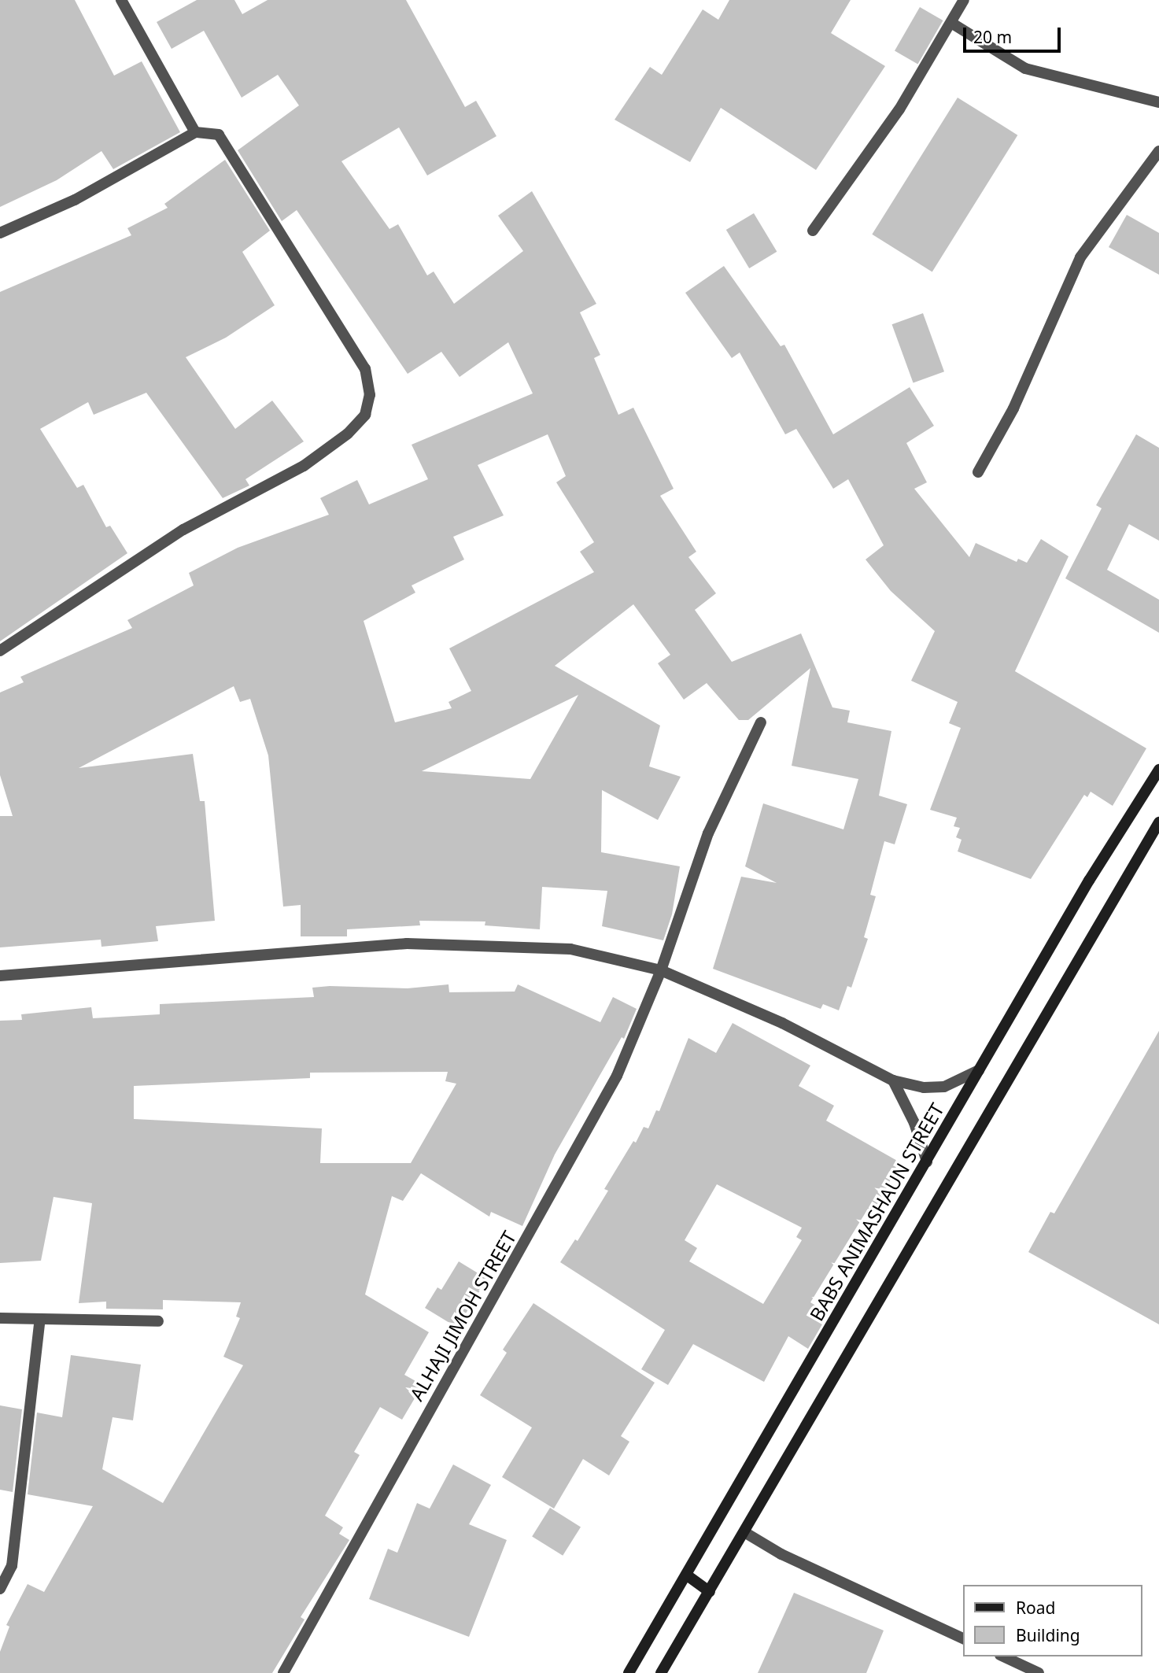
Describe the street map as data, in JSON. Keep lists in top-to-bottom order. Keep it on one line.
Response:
{"streets":{"main road":["BABS ANIMASHAUN STREET"],"street":["ALHAJI JIMOH STREET"]},"legend":["Road","Building"],"scale_bar":"20 m"}
